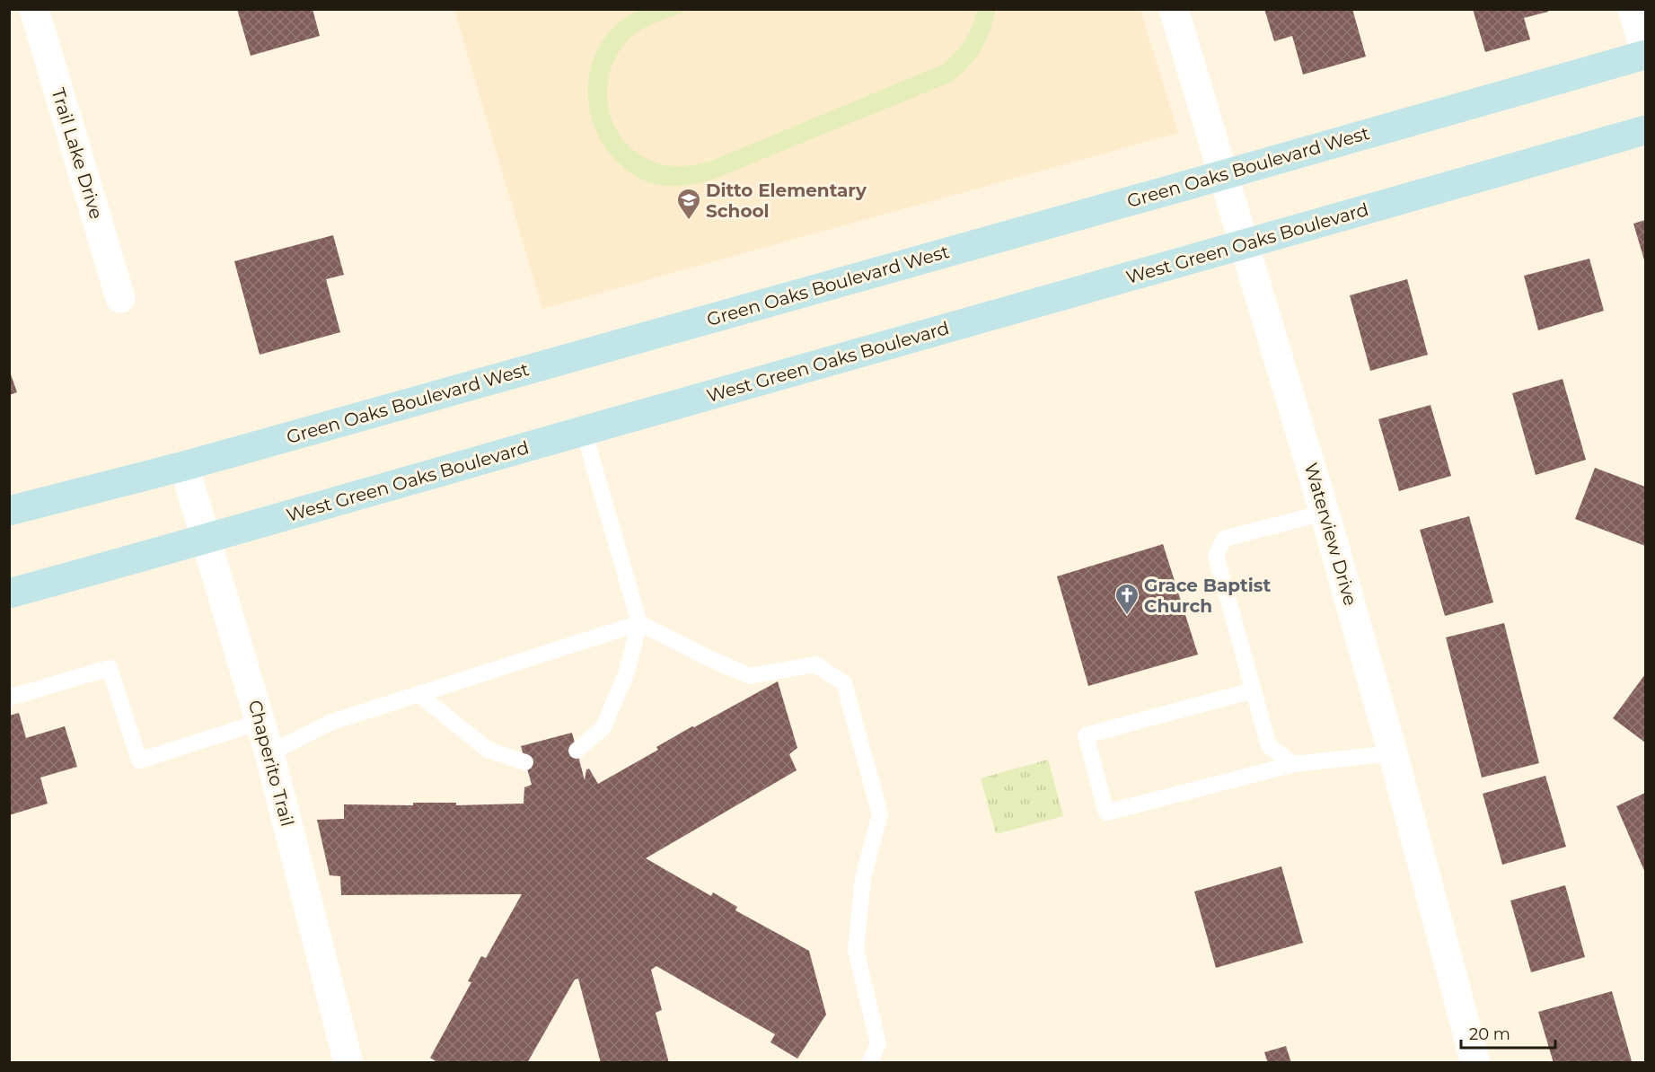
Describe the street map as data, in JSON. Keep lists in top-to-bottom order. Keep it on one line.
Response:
{"streets":{"main road":["Green Oaks Boulevard West","West Green Oaks Boulevard"],"street":["Trail Lake Drive","Waterview Drive","Chaperito Trail"]},"crossings":[["Green Oaks Boulevard West","Waterview Drive"],["Green Oaks Boulevard West","Chaperito Trail"],["West Green Oaks Boulevard","Waterview Drive"],["West Green Oaks Boulevard","Chaperito Trail"]],"places":{"school or university":["Ditto Elementary School"],"church":["Grace Baptist Church"]},"scale_bar":"20 m"}
